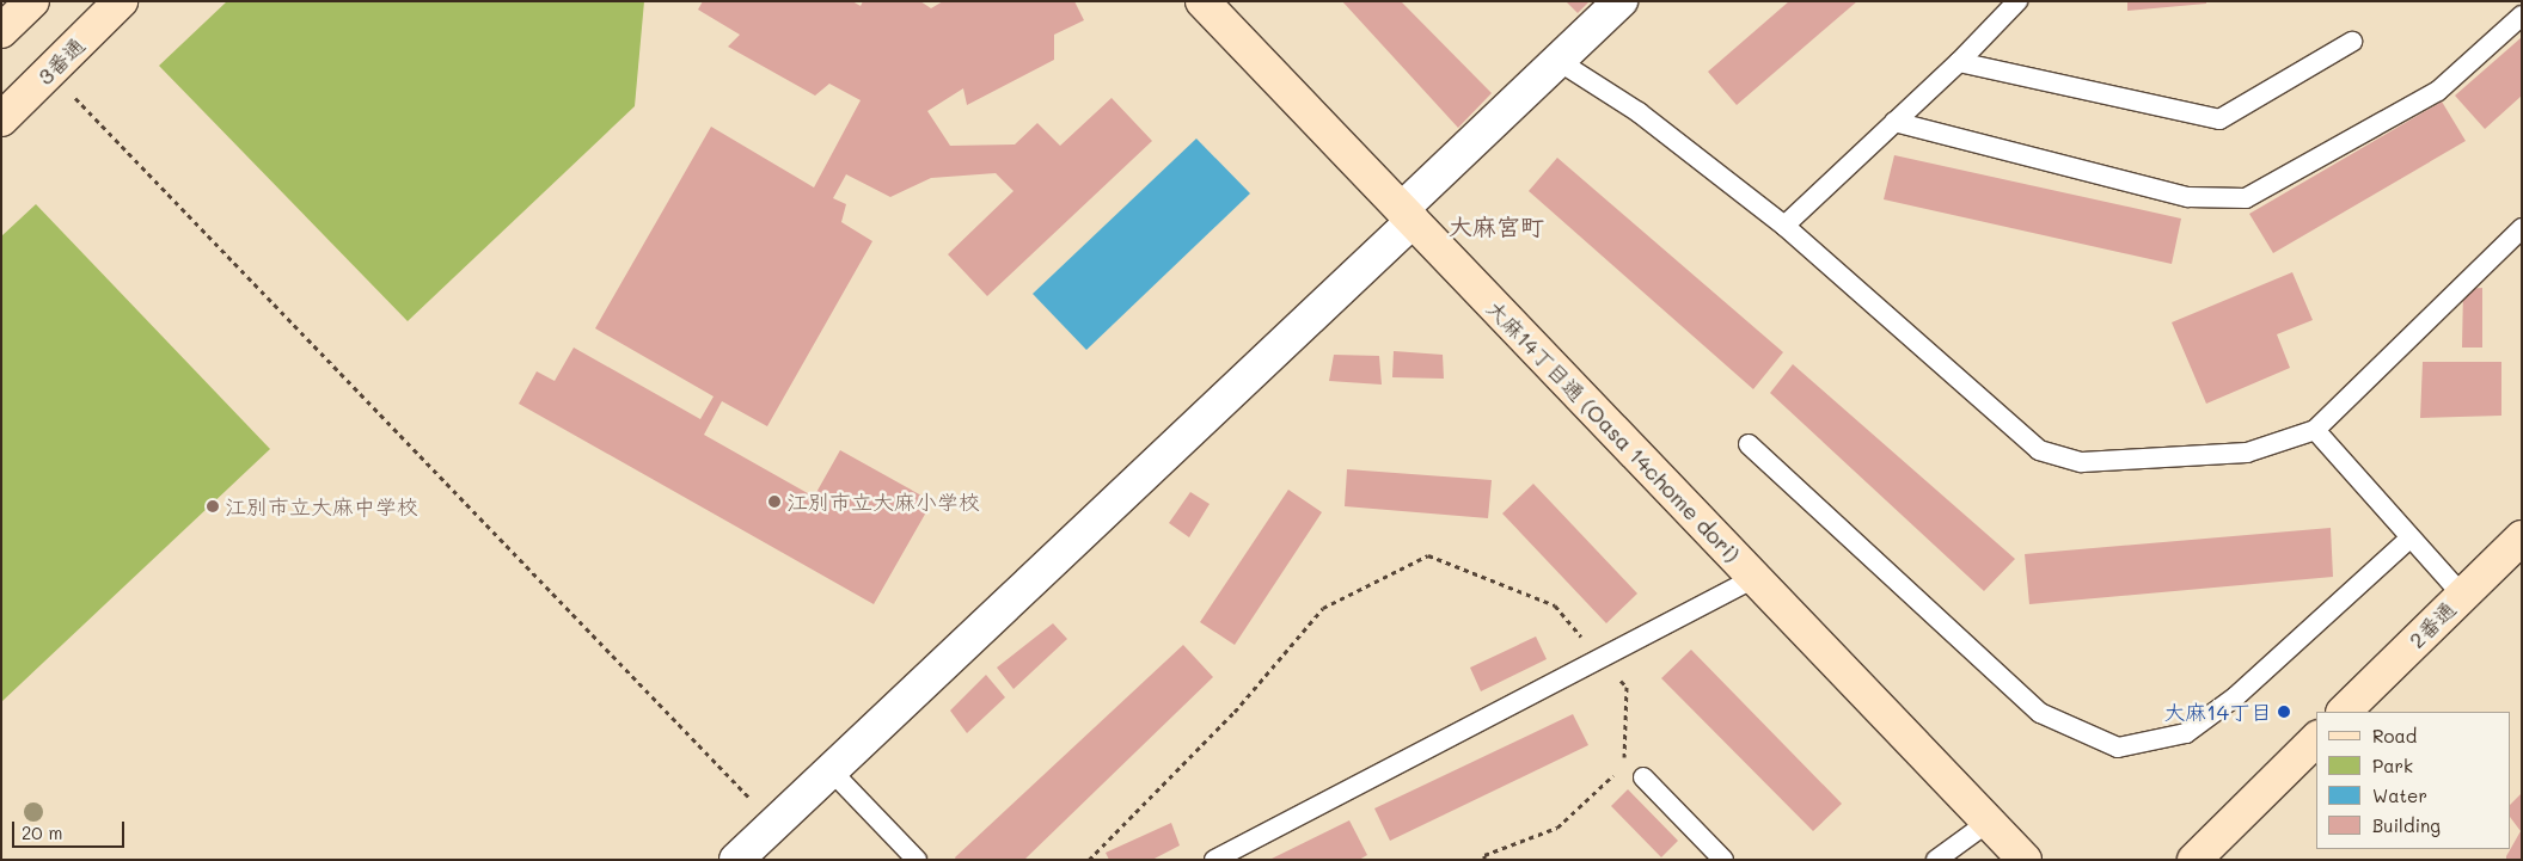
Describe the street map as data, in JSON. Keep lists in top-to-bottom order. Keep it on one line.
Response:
{"streets":{"street":["3番通","大麻14丁目通 (Oasa 14chome dori)","2番通"]},"districts":["大麻宮町"],"places":["江別市立大麻小学校","江別市立大麻中学校","大麻14丁目"],"legend":["Road","Park","Water","Building"],"scale_bar":"20 m"}
